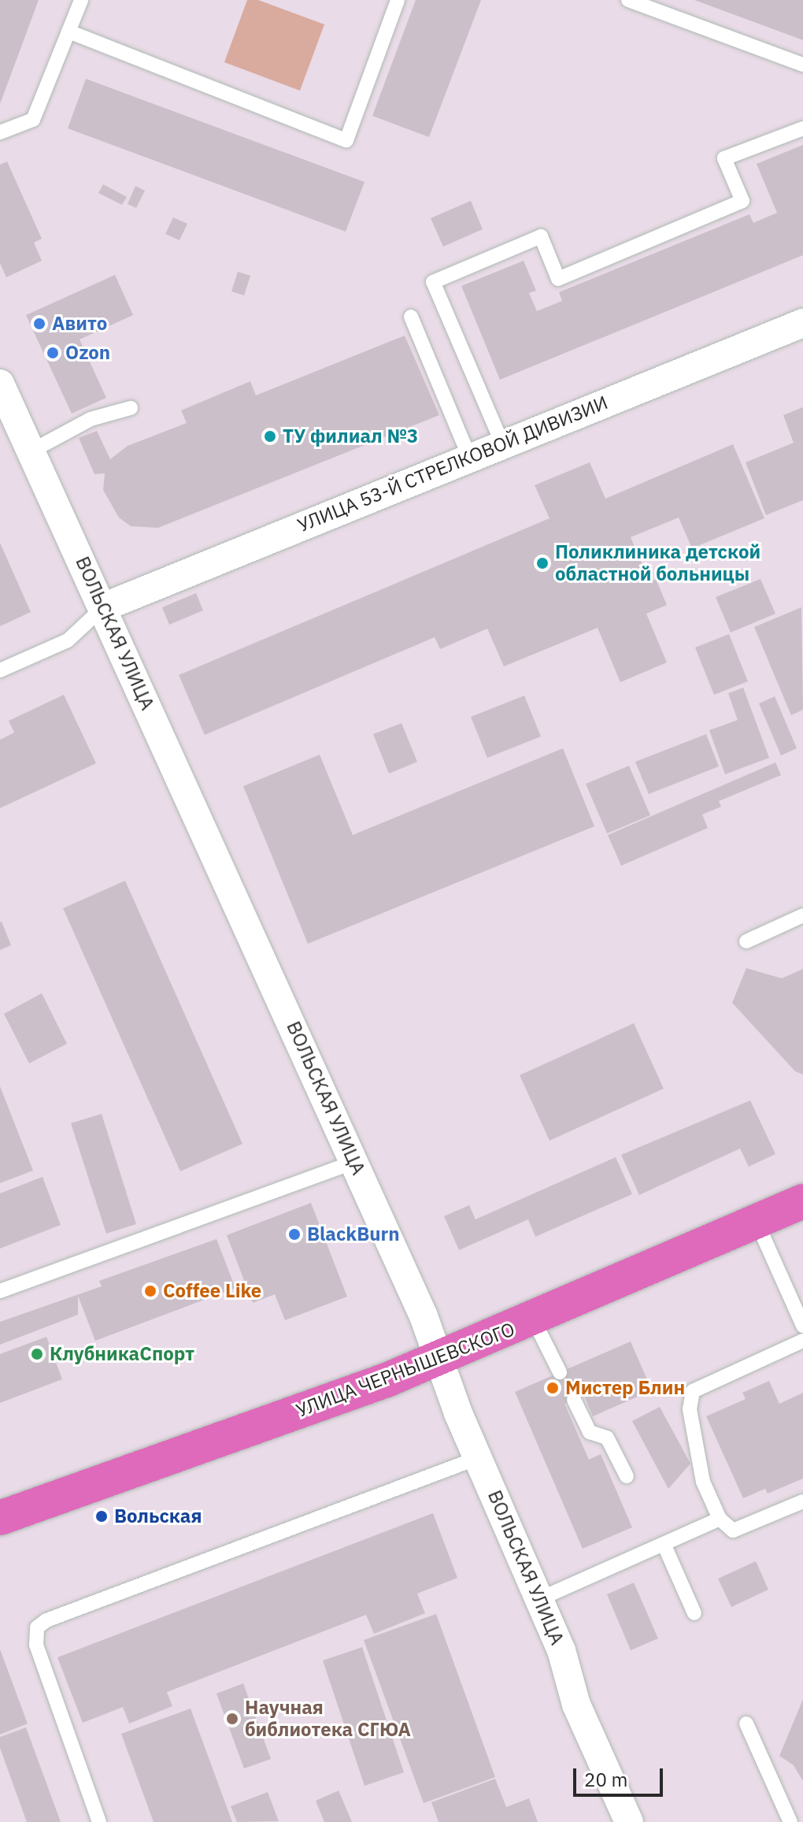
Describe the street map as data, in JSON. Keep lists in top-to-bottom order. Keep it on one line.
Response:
{"streets":{"main road":["УЛИЦА ЧЕРНЫШЕВСКОГО"],"street":["УЛИЦА 53-Й СТРЕЛКОВОЙ ДИВИЗИИ","ВОЛЬСКАЯ УЛИЦА"]},"crossings":[["УЛИЦА 53-Й СТРЕЛКОВОЙ ДИВИЗИИ","ВОЛЬСКАЯ УЛИЦА"],["ВОЛЬСКАЯ УЛИЦА","УЛИЦА ЧЕРНЫШЕВСКОГО"]],"places":["Авито","Ozon","ТУ филиал №3","Поликлиника детской областной больницы","BlackBurn","Coffee Like","КлубникаСпорт","Мистер Блин","Вольская","Научная библиотека СГЮА"],"scale_bar":"20 m"}
